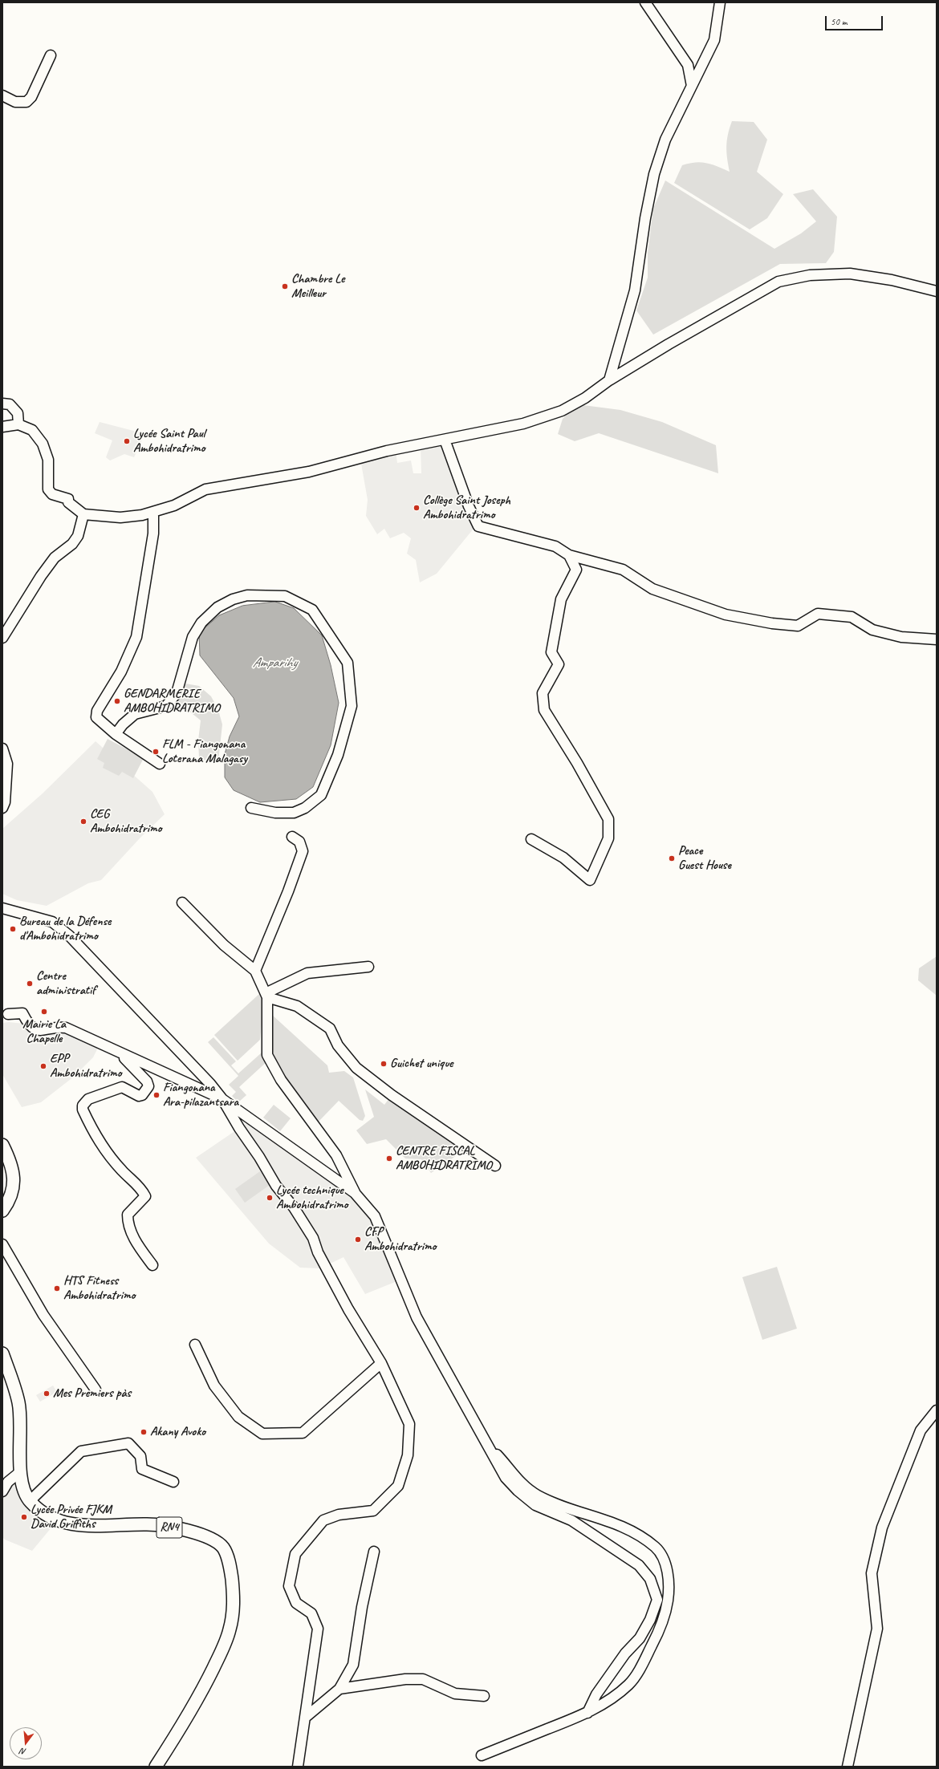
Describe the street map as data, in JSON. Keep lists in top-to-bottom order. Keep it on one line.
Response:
{"streets":{"main road":["RN4"]},"water":["Amparihy"],"places":["Chambre Le Meilleur","Lycée Saint Paul Ambohidratrimo","Collège Saint Joseph Ambohidratrimo","GENDARMERIE AMBOHIDRATRIMO","FLM - Fiangonana Loterana Malagasy","CEG Ambohidratrimo","Peace Guest House","Bureau de la Défense d'Ambohidratrimo","Centre administratif","Mairie La Chapelle","Guichet unique","EPP Ambohidratrimo","Fiangonana Ara-pilazantsara","CENTRE FISCAL AMBOHIDRATRIMO","Lycée technique Ambohidratrimo","CFP Ambohidratrimo","HTS Fitness Ambohidratrimo","Mes Premiers pàs","Akany Avoko","Lycée Privée FJKM David Griffiths"],"scale_bar":"50 m","north":"bottom"}
